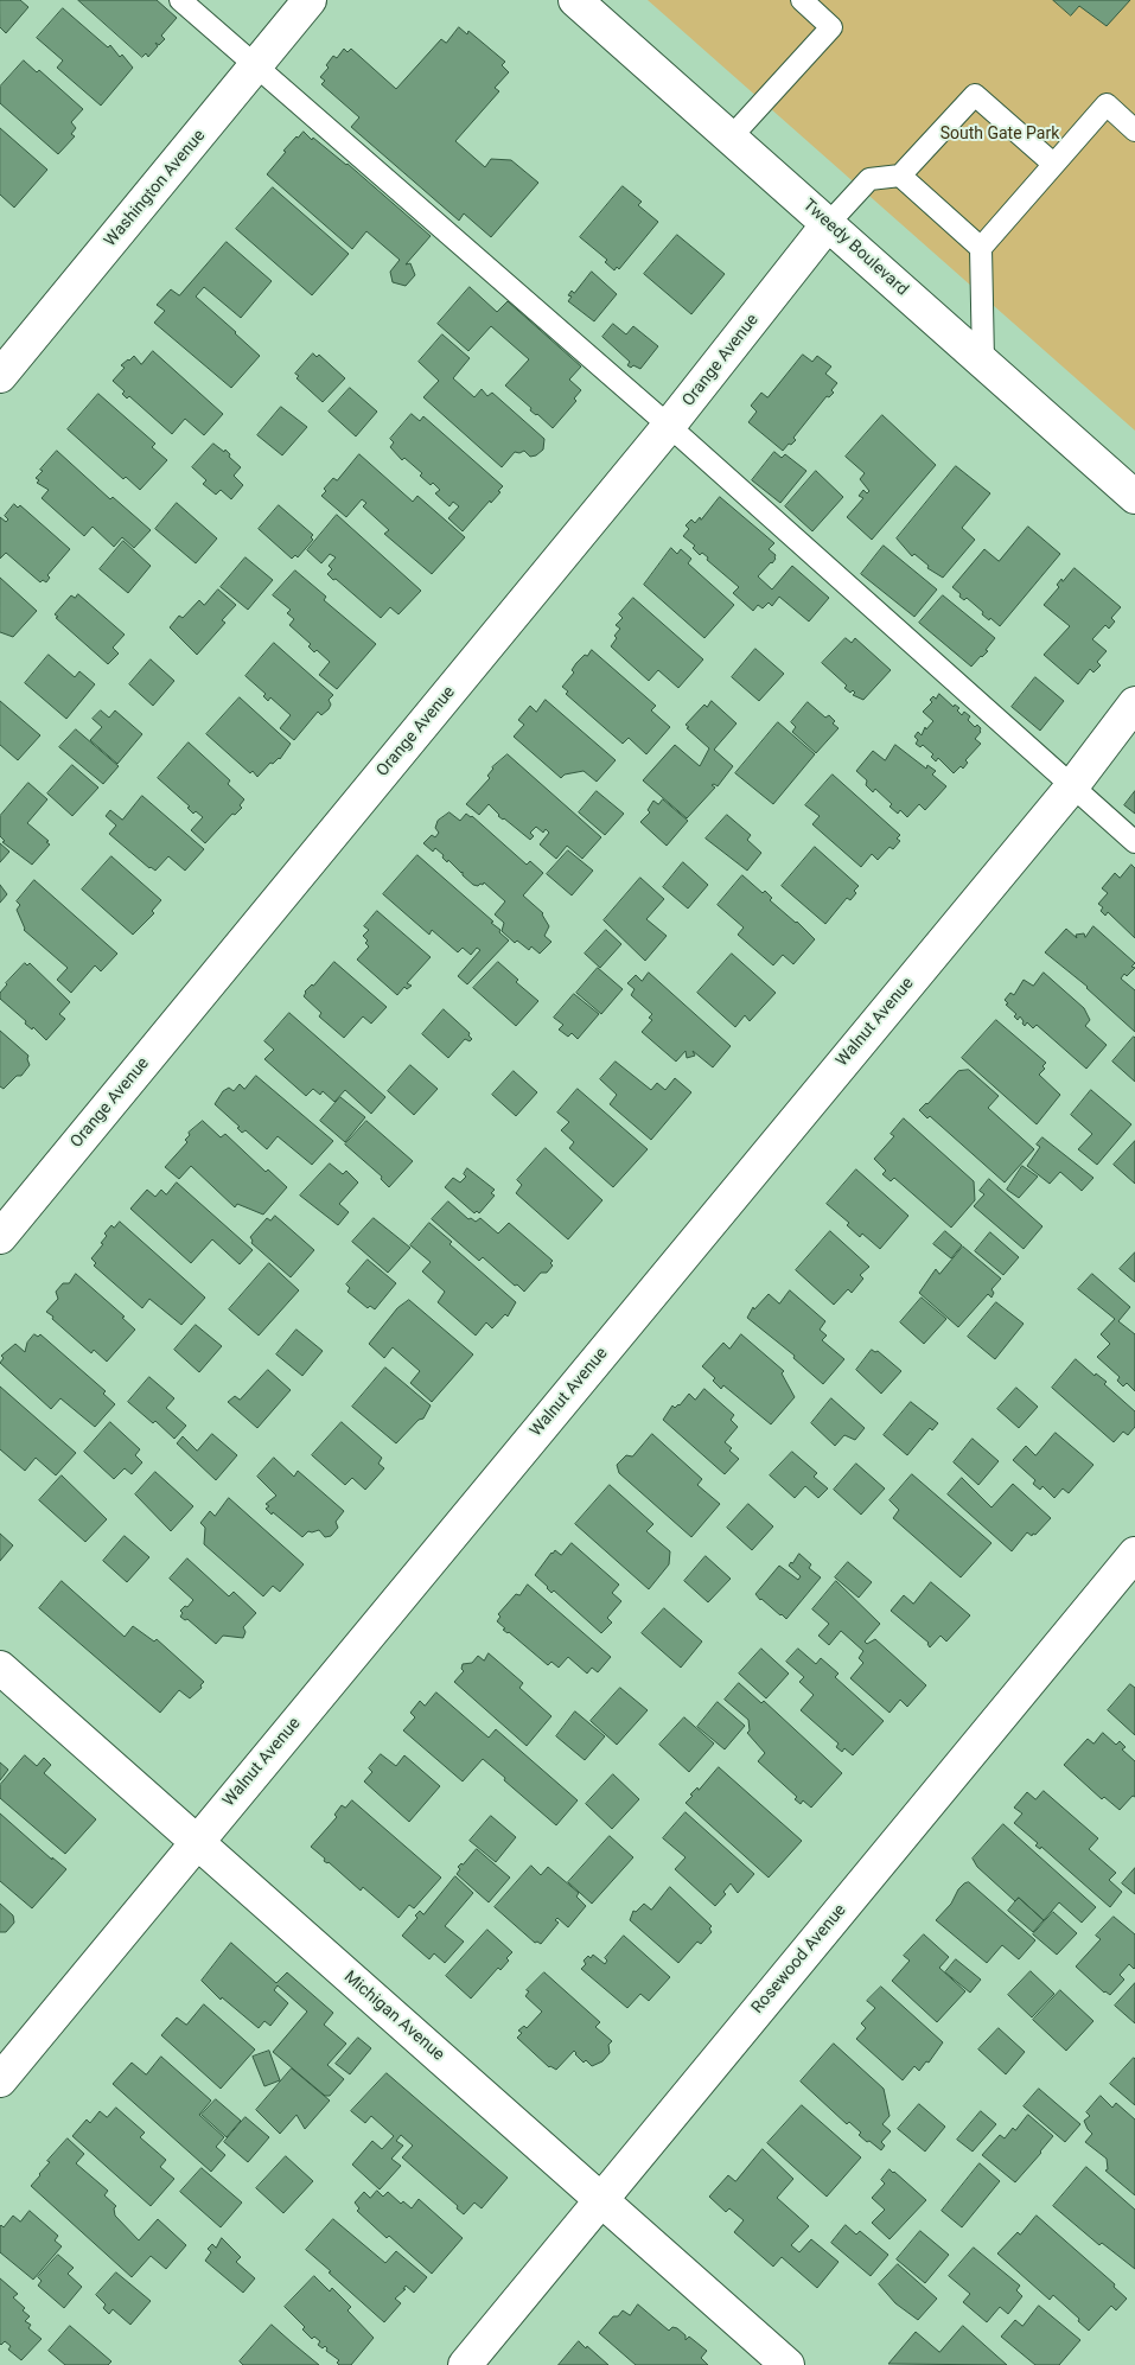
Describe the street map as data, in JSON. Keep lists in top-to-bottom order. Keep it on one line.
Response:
{"streets":{"street":["Washington Avenue","Tweedy Boulevard","Orange Avenue","Walnut Avenue","Rosewood Avenue","Michigan Avenue"]},"crossings":[["Tweedy Boulevard","Orange Avenue"],["Walnut Avenue","Michigan Avenue"],["Rosewood Avenue","Michigan Avenue"]],"parks":["South Gate Park"]}
